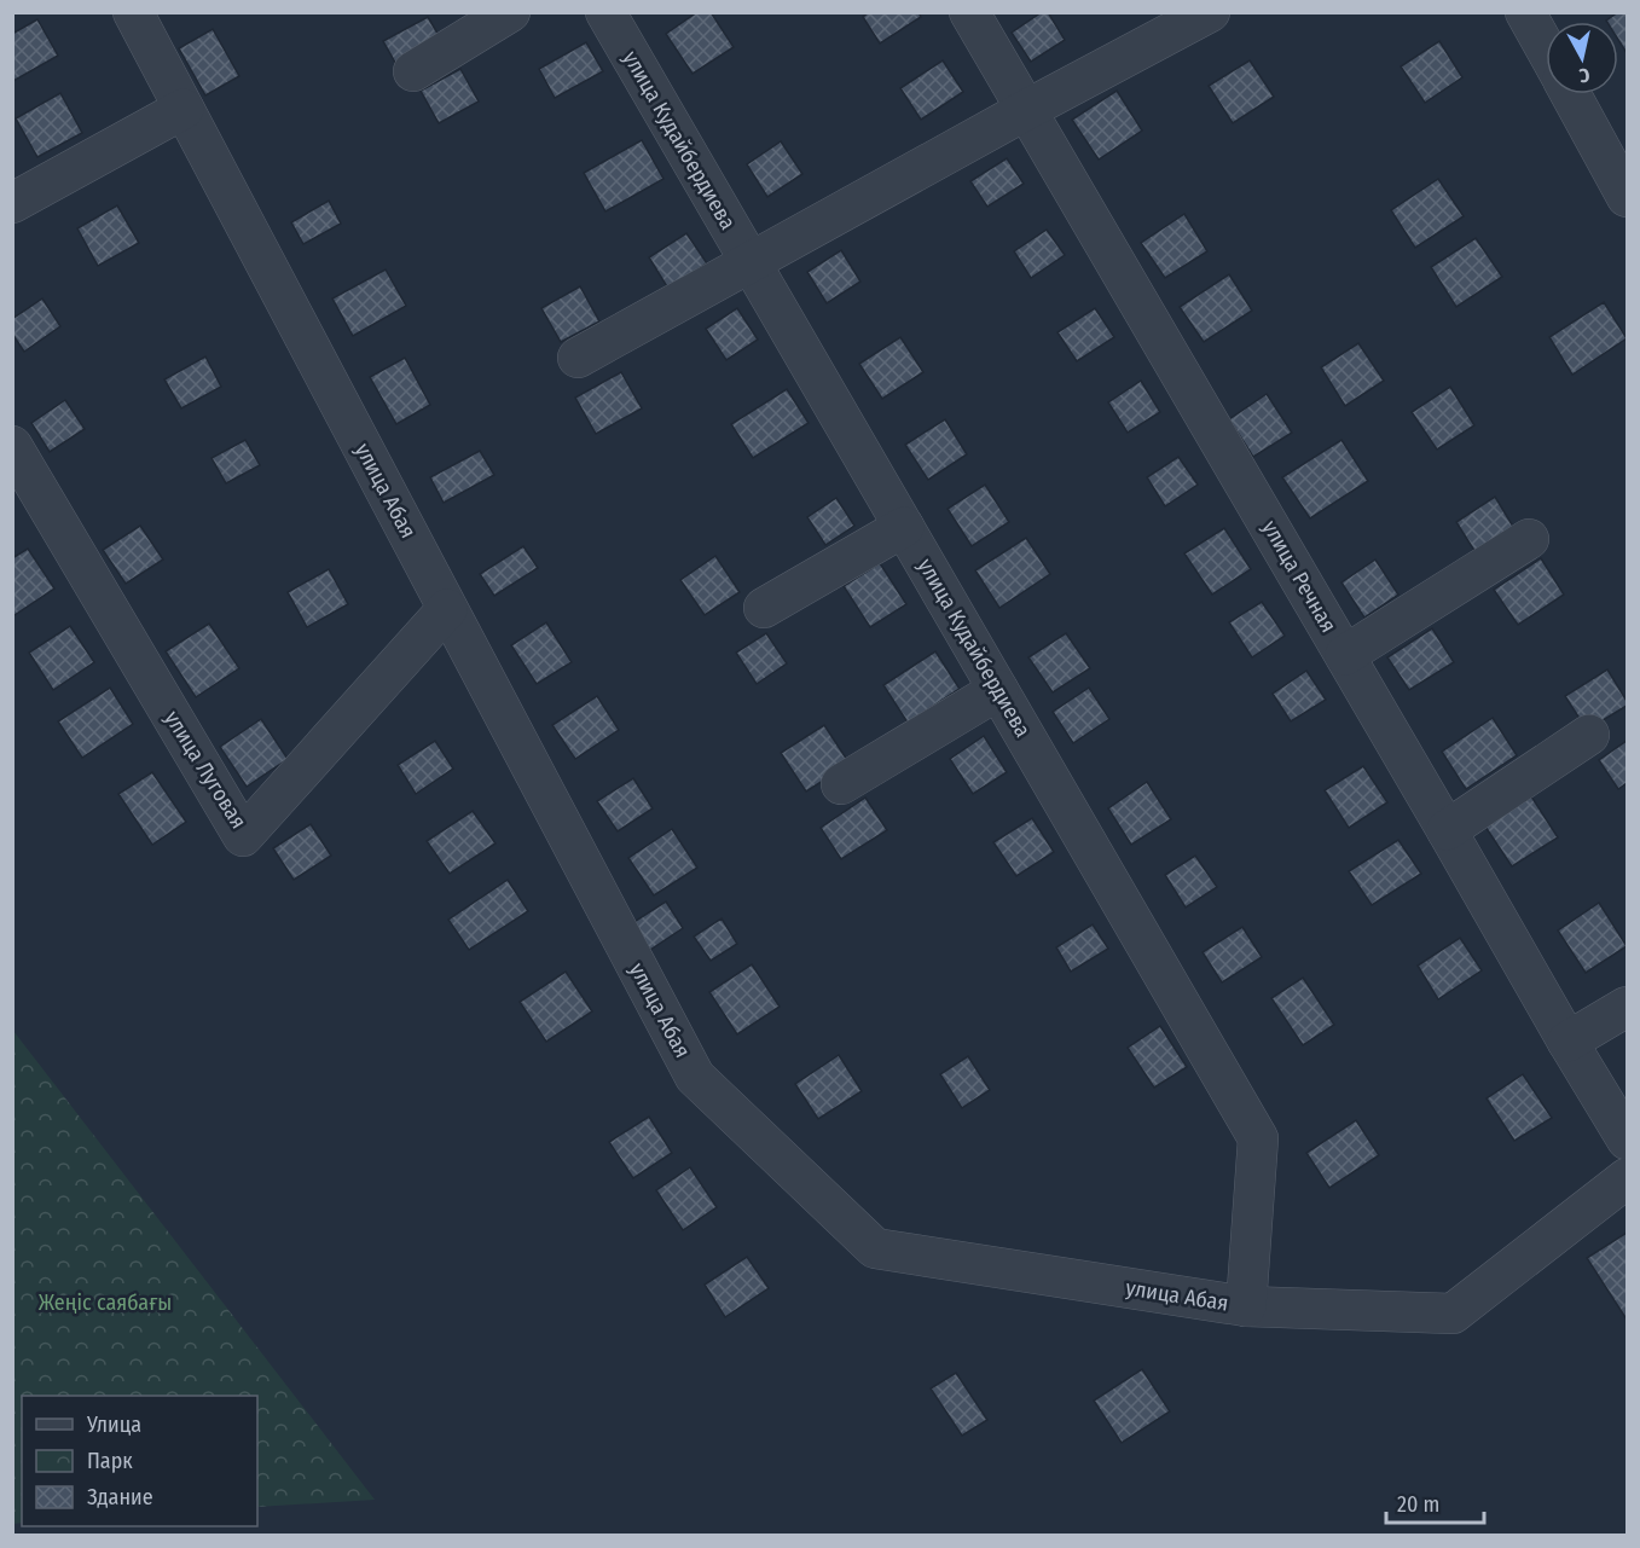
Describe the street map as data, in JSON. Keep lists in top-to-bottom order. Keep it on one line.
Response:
{"streets":{"street":["улица Кудайбердиева","улица Абая","улица Речная","улица Луговая"]},"crossings":[["улица Кудайбердиева","улица Абая"],["улица Абая","улица Луговая"]],"parks":["Жеңіс саябағы"],"legend":["Улица","Парк","Здание"],"scale_bar":"20 m","north":"bottom"}
